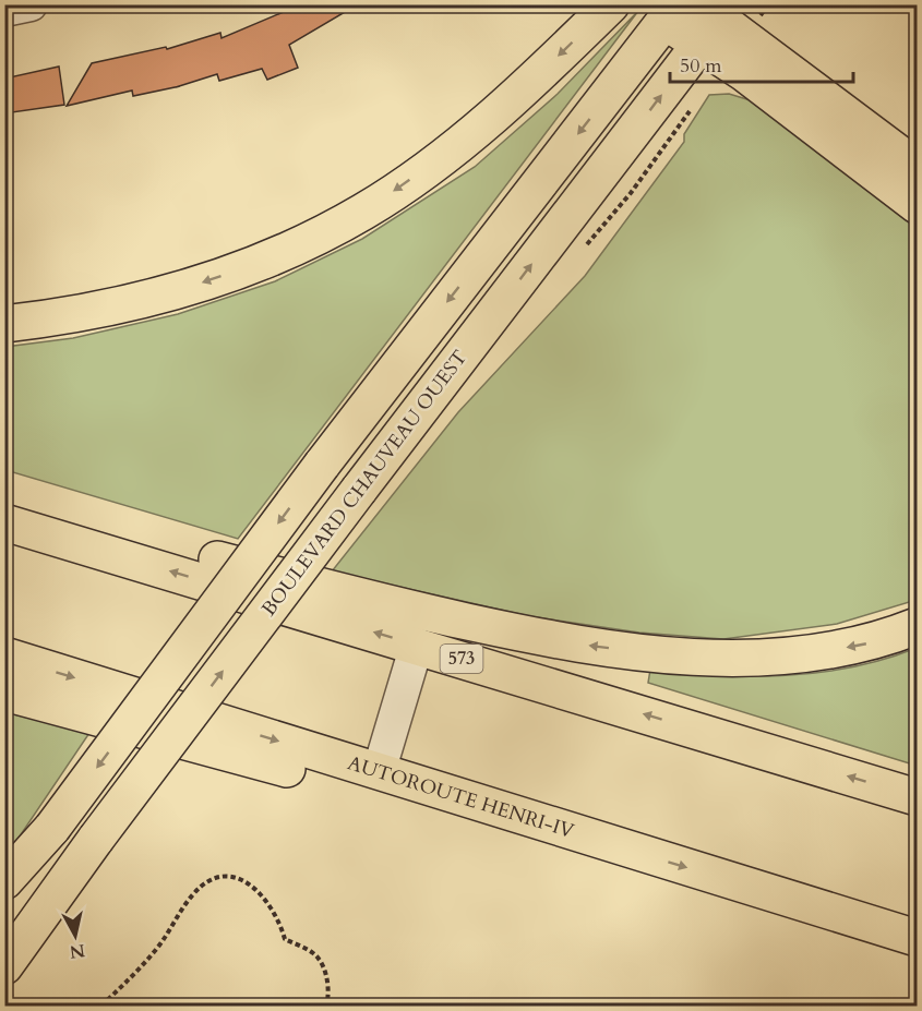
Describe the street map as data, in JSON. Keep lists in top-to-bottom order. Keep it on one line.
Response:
{"streets":{"main road":["BOULEVARD CHAUVEAU OUEST","573","AUTOROUTE HENRI-IV"]},"scale_bar":"50 m","north":"bottom"}
